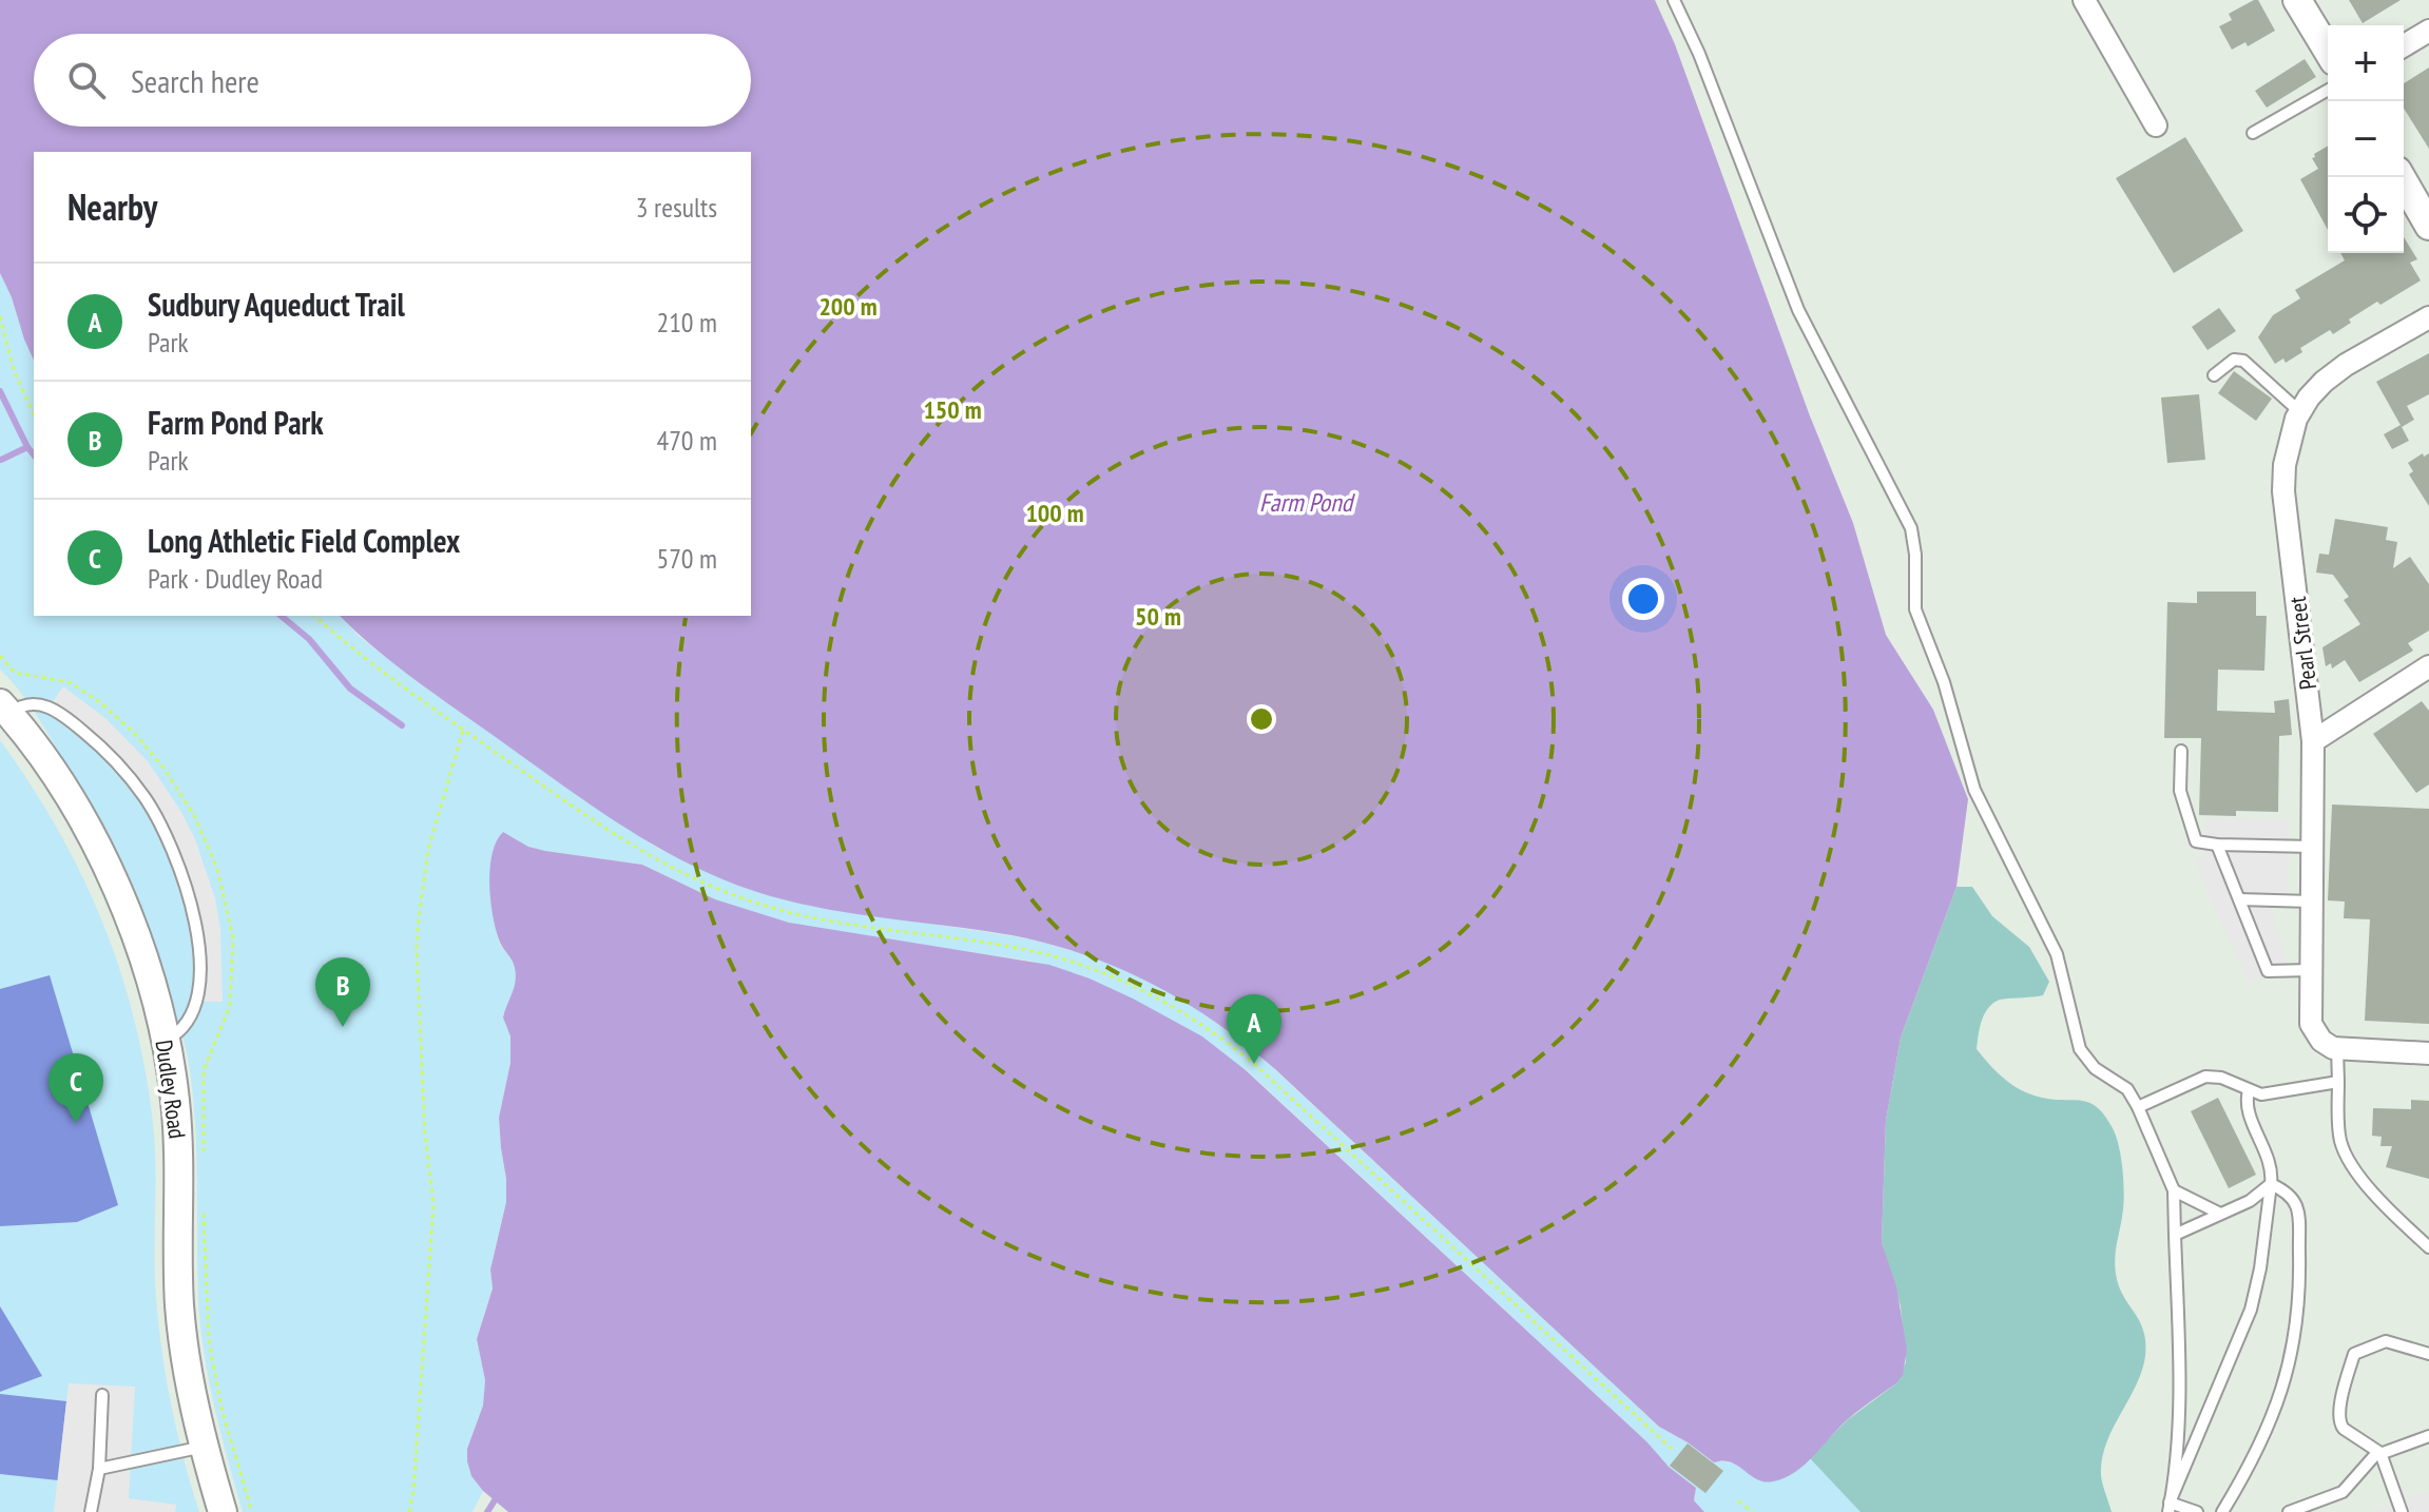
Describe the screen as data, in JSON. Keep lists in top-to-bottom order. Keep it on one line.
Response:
{"streets":{"street":["Pearl Street","Dudley Road"]},"water":["Farm Pond"],"page":{"map_buttons":["+","−"],"search":"Search here","heading":["Nearby","3 results"],"list":[{"mark":"A","name":"Sudbury Aqueduct Trail","note":"Park","value":"210 m"},{"mark":"B","name":"Farm Pond Park","note":"Park","value":"470 m"},{"mark":"C","name":"Long Athletic Field Complex","note":"Park · Dudley Road","value":"570 m"}],"pins":["B","A","C"]},"rings":["200 m","150 m","100 m","50 m"]}
